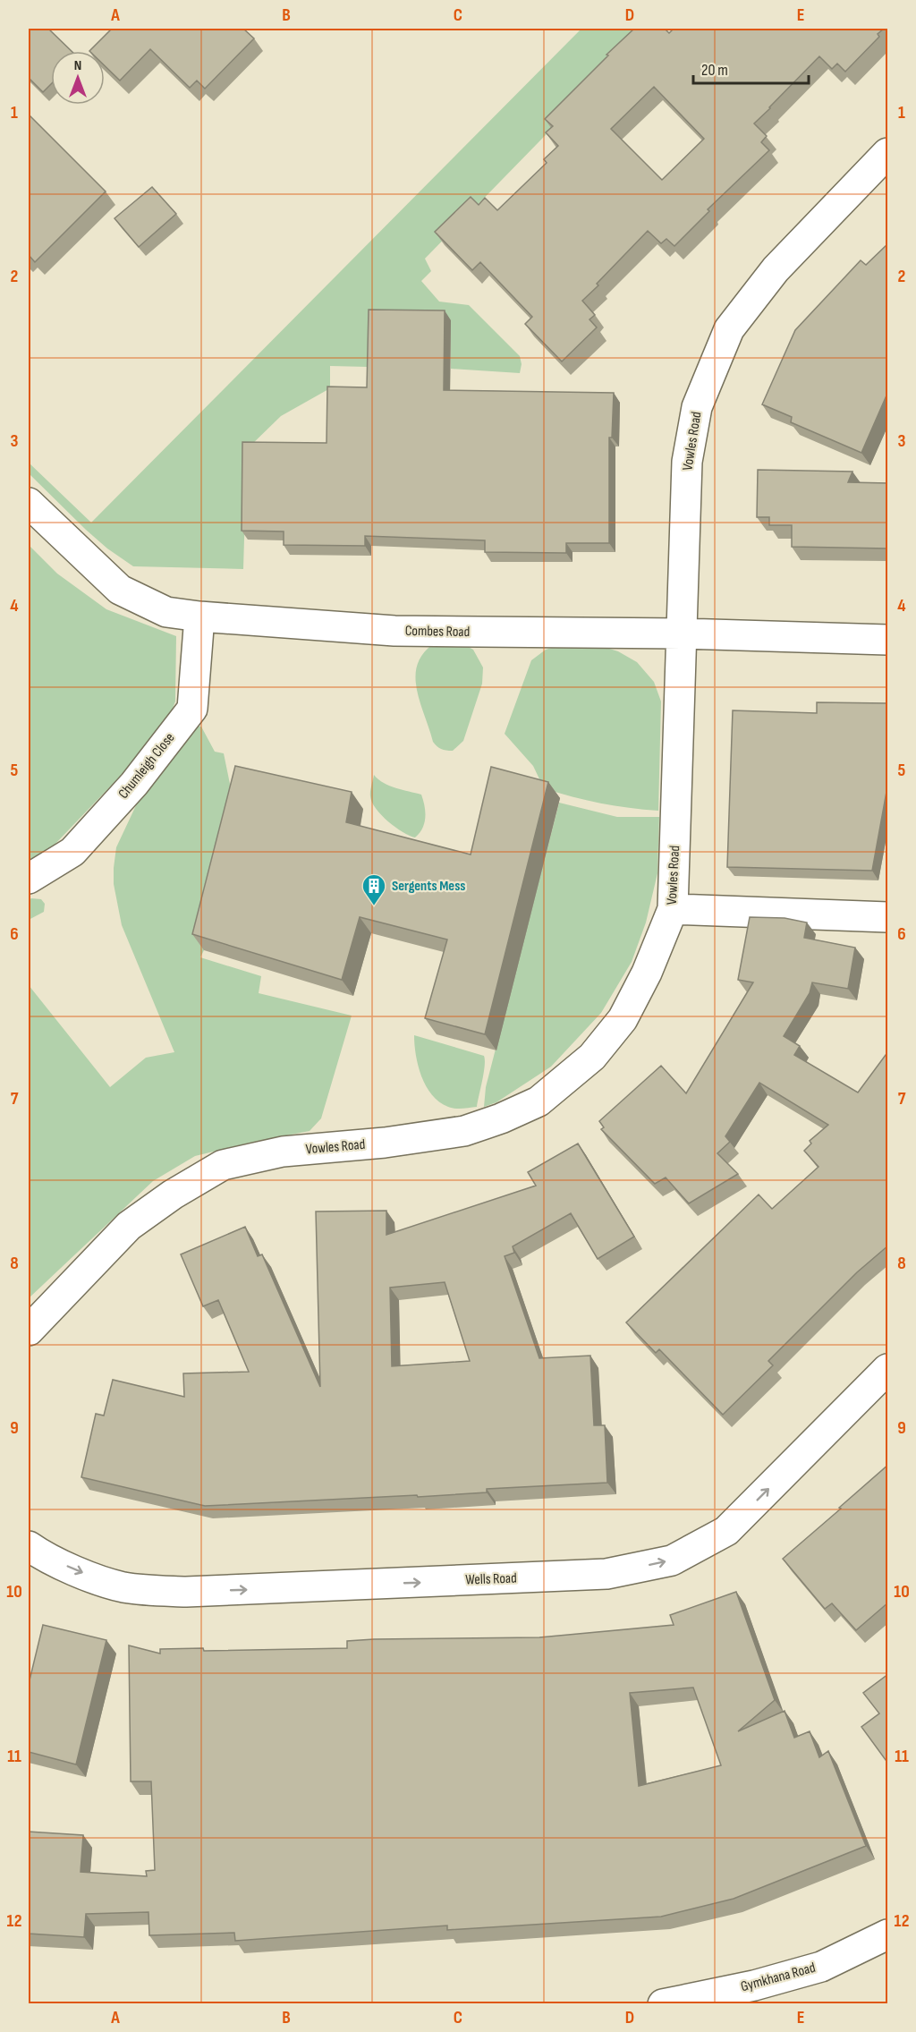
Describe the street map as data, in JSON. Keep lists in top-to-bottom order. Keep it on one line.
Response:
{"streets":{"street":["Vowles Road","Combes Road","Chumleigh Close","Wells Road","Gymkhana Road"]},"crossings":[["Vowles Road","Combes Road"],["Combes Road","Chumleigh Close"]],"one_way":["Wells Road"],"places":{"building":["Sergents Mess"]},"scale_bar":"20 m","north":"top","grid":{"columns":["A","B","C","D","E"],"rows":["1","2","3","4","5","6","7","8","9","10","11","12"]}}
